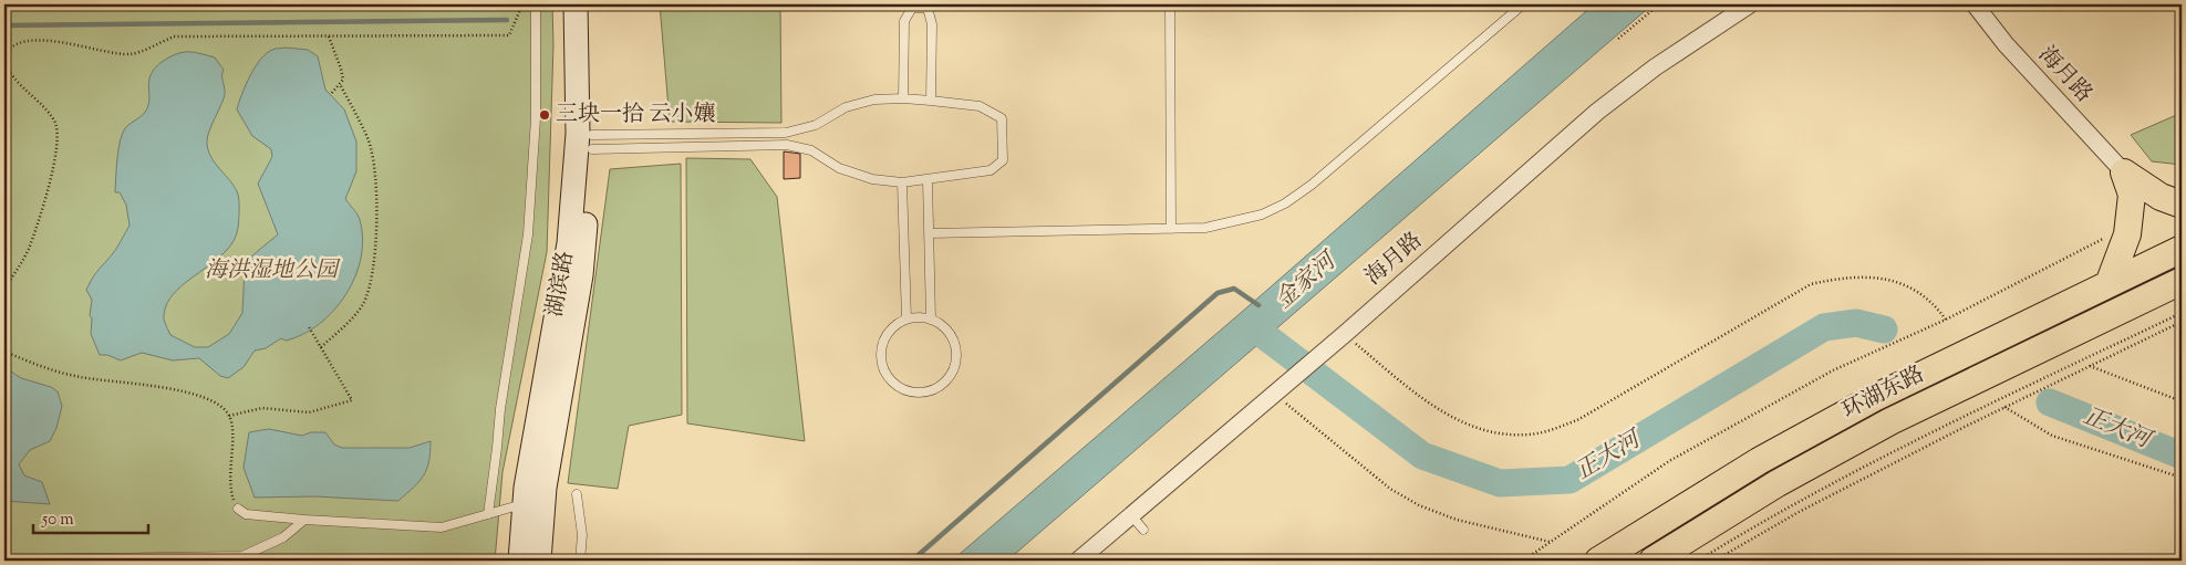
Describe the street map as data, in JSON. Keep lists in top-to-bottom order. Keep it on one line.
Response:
{"streets":{"main road":["湖滨路","环湖东路"],"street":["海月路"]},"water":["金家河","正大河"],"parks":["海洪湿地公园"],"places":["三块一拾 云小孃"],"scale_bar":"50 m"}
